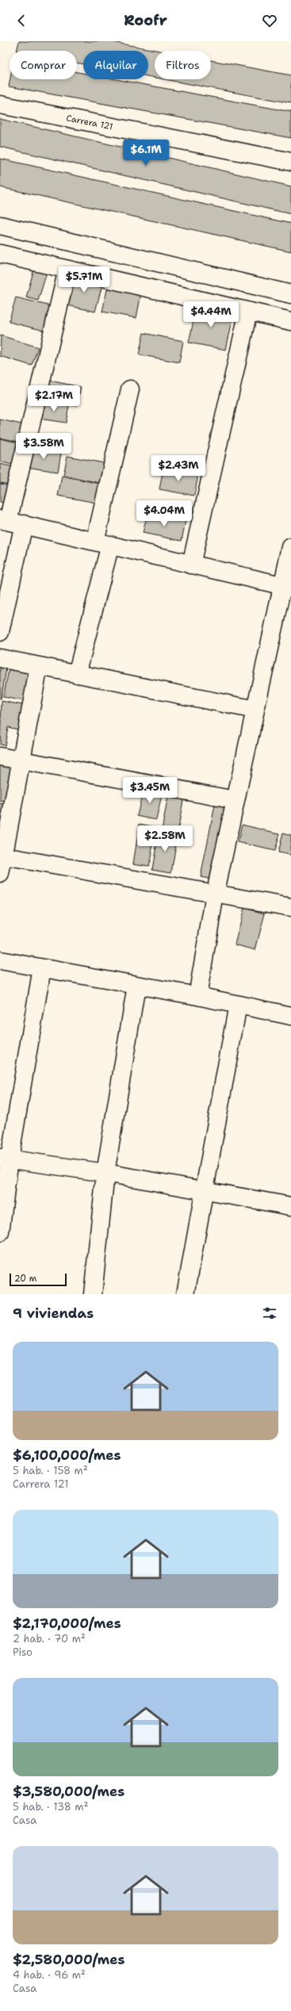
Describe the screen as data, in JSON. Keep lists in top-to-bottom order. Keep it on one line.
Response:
{"streets":{"street":["Carrera 121"]},"scale_bar":"20 m","page":{"header":"Roofr","chip":["Comprar","Alquilar","Filtros"],"price":["$6.1M","$5.71M","$4.44M","$2.17M","$3.58M","$2.43M","$4.04M","$3.45M","$2.58M"],"scale":"20 m","heading":"9 viviendas","list":[{"name":"$6,100,000/mes","note":"5 hab. · 158 m² · Carrera 121"},{"name":"$2,170,000/mes","note":"2 hab. · 70 m² · Piso"},{"name":"$3,580,000/mes","note":"5 hab. · 138 m² · Casa"},{"name":"$2,580,000/mes","note":"4 hab. · 96 m² · Casa"}]}}
